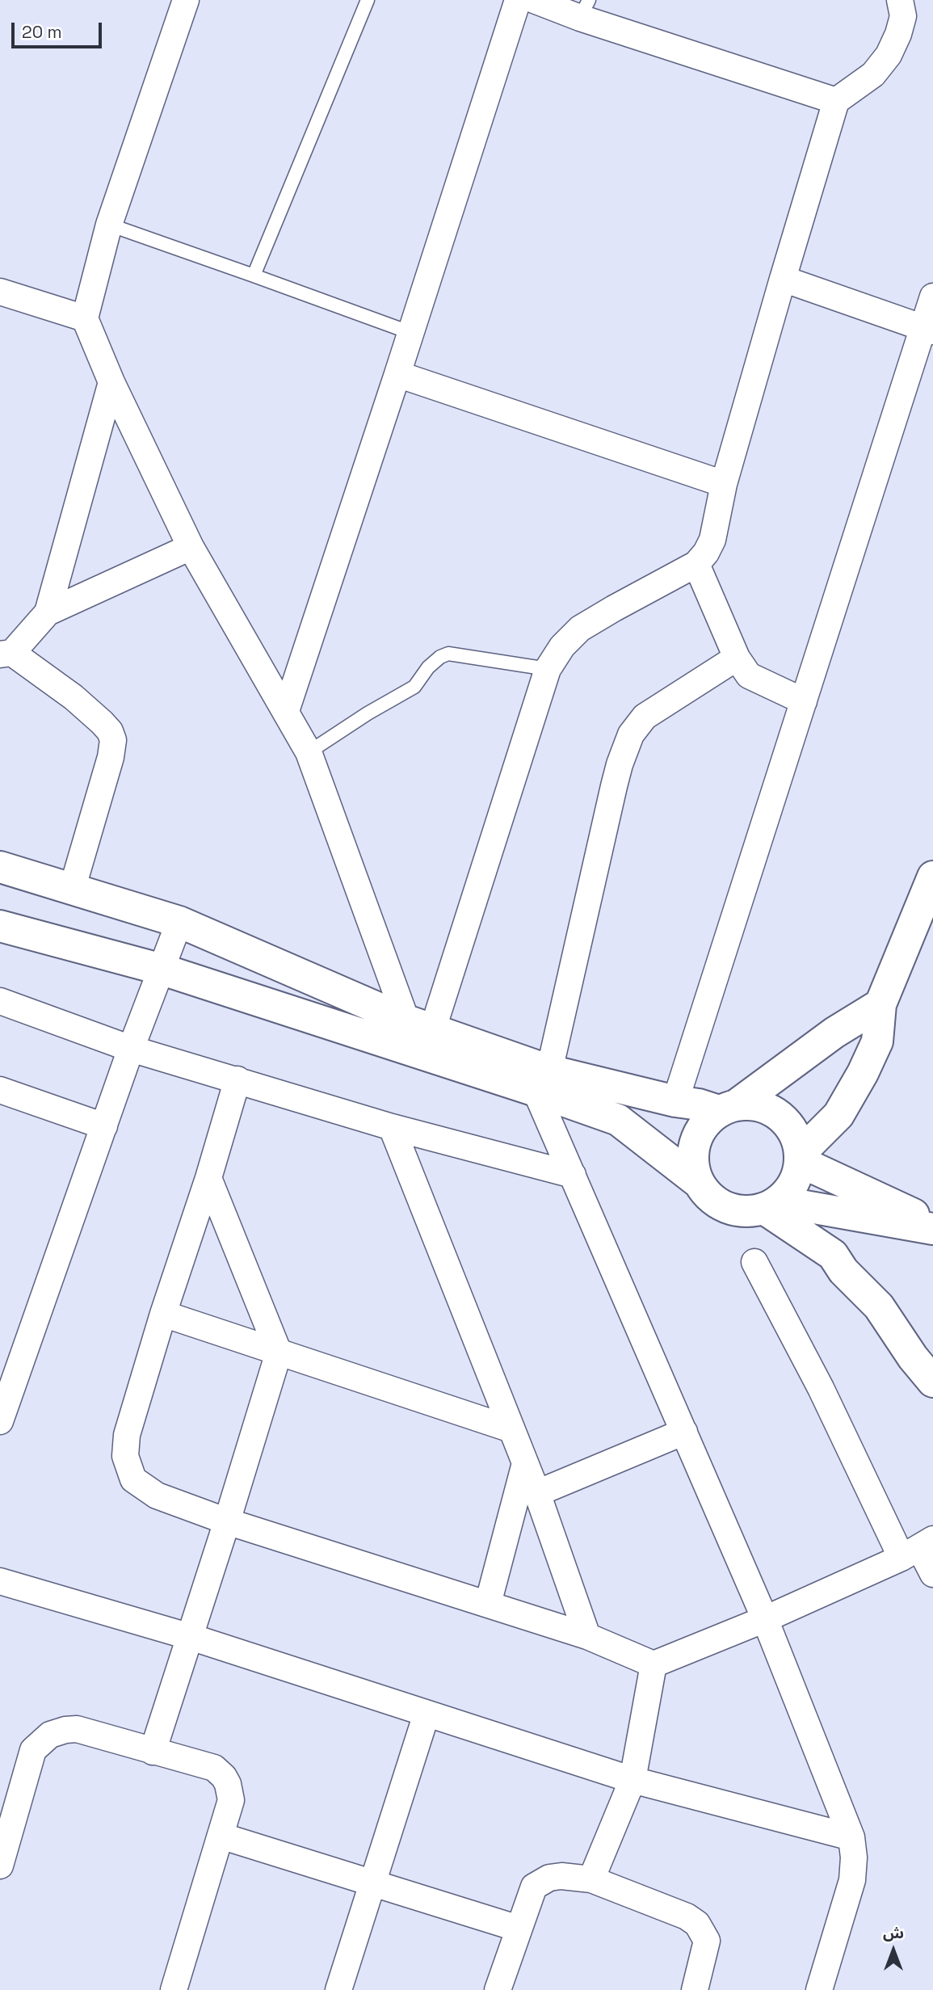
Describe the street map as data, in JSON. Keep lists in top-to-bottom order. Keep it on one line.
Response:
{"scale_bar":"20 m","north":"top"}
